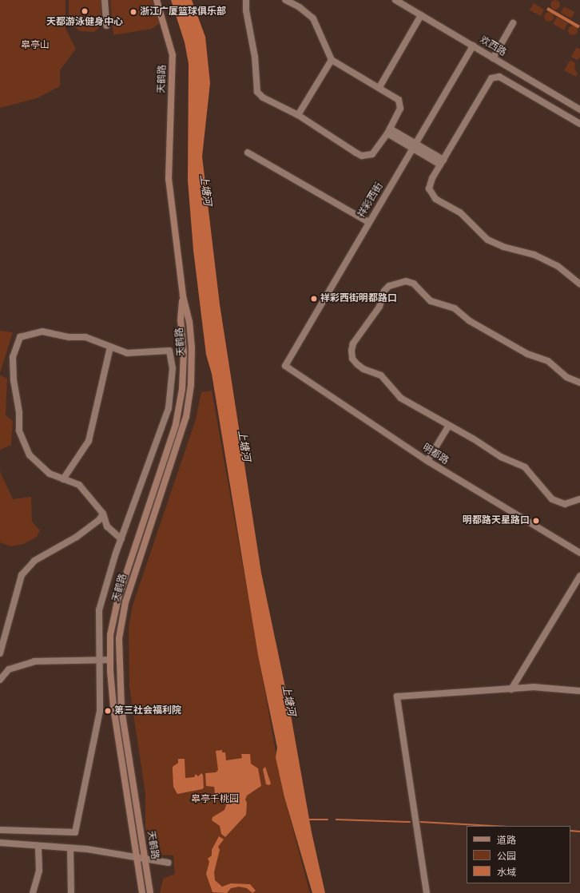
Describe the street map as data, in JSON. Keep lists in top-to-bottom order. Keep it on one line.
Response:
{"streets":{"main road":["天鹤路"],"street":["欢西路","祥彩西街","明都路"]},"crossings":[["欢西路","祥彩西街"],["祥彩西街","明都路"]],"water":["上塘河"],"parks":["皋亭山","皋亭千桃园"],"places":["天都游泳健身中心","浙江广厦篮球俱乐部","祥彩西街明都路口","明都路天星路口","第三社会福利院"],"legend":["道路","公园","水域"]}
